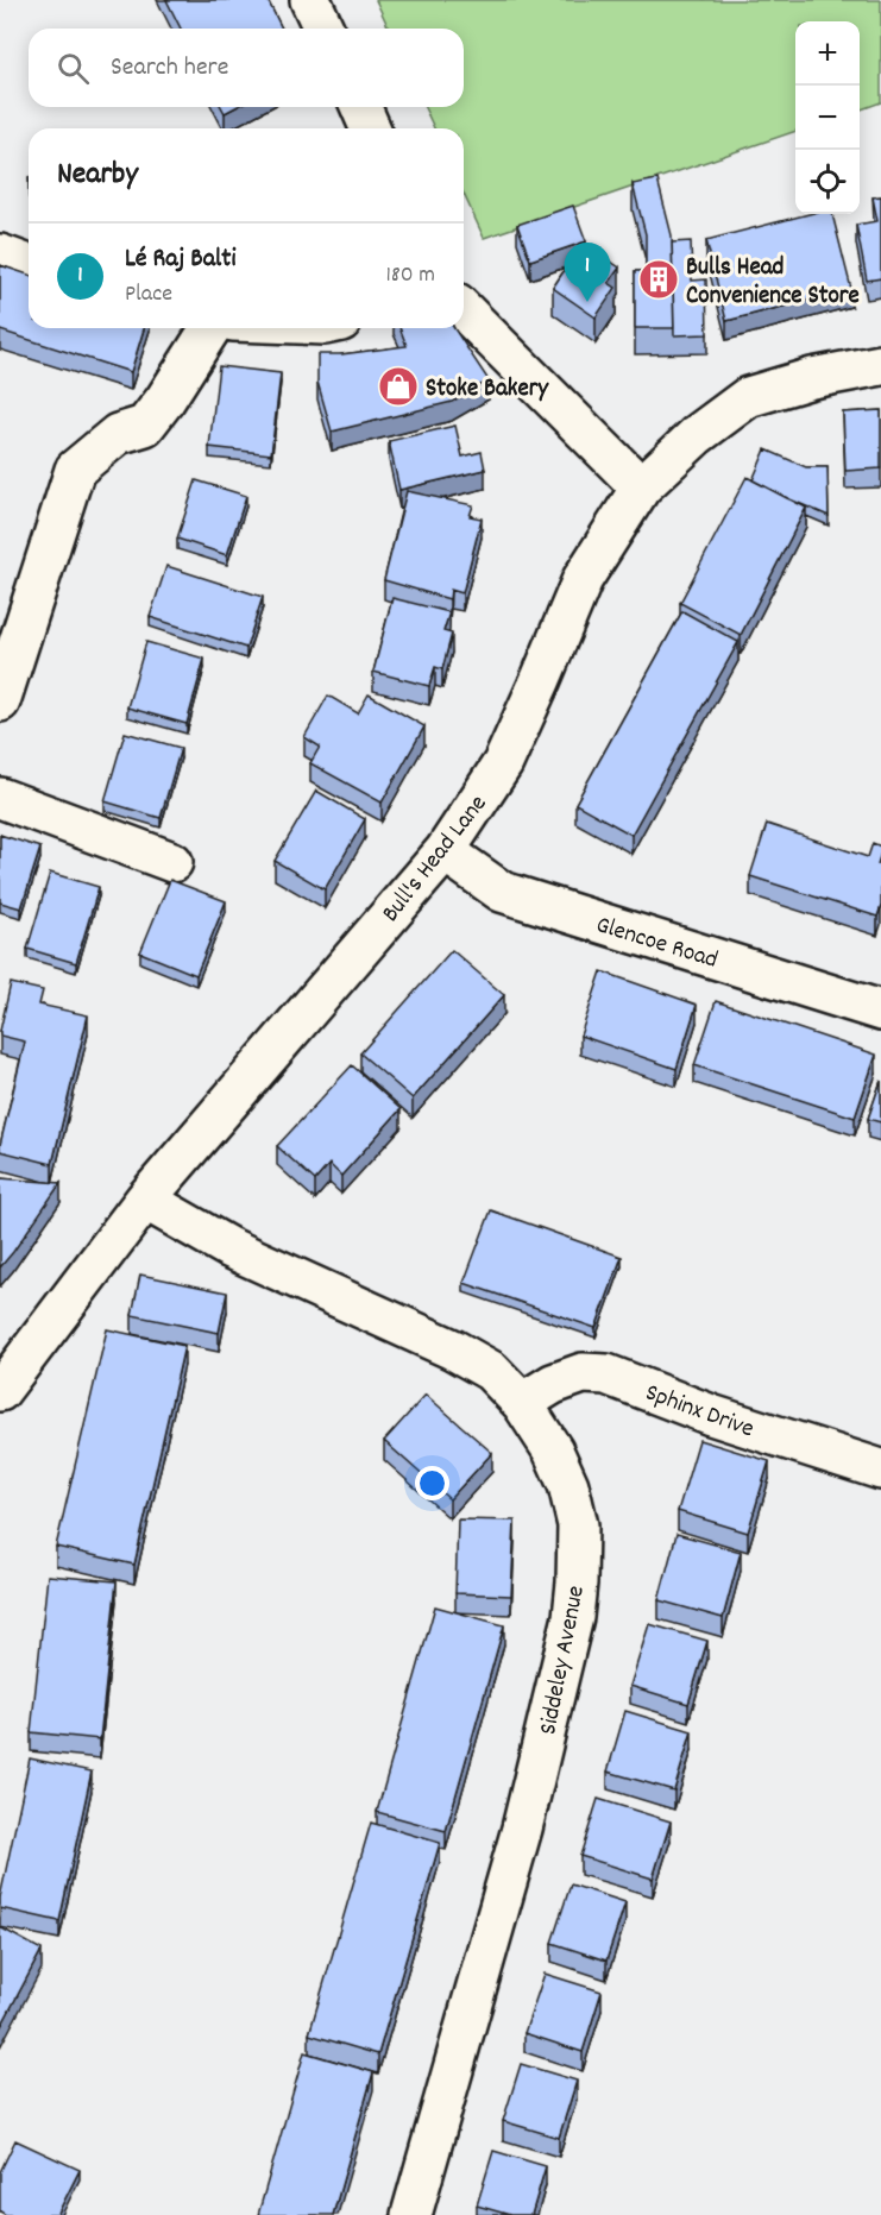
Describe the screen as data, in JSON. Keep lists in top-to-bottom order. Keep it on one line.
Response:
{"streets":{"street":["Bull's Head Lane","Glencoe Road","Sphinx Drive","Siddeley Avenue"]},"crossings":[["Bull's Head Lane","Glencoe Road"],["Bull's Head Lane","Siddeley Avenue"],["Sphinx Drive","Siddeley Avenue"]],"places":{"building":["Bulls Head Convenience Store"],"shop":["Stoke Bakery"]},"page":{"map_buttons":["+","−"],"search":"Search here","heading":"Nearby","list":[{"mark":"1","name":"Lé Raj Balti","note":"Place","value":"180 m"}],"pins":"1"}}
